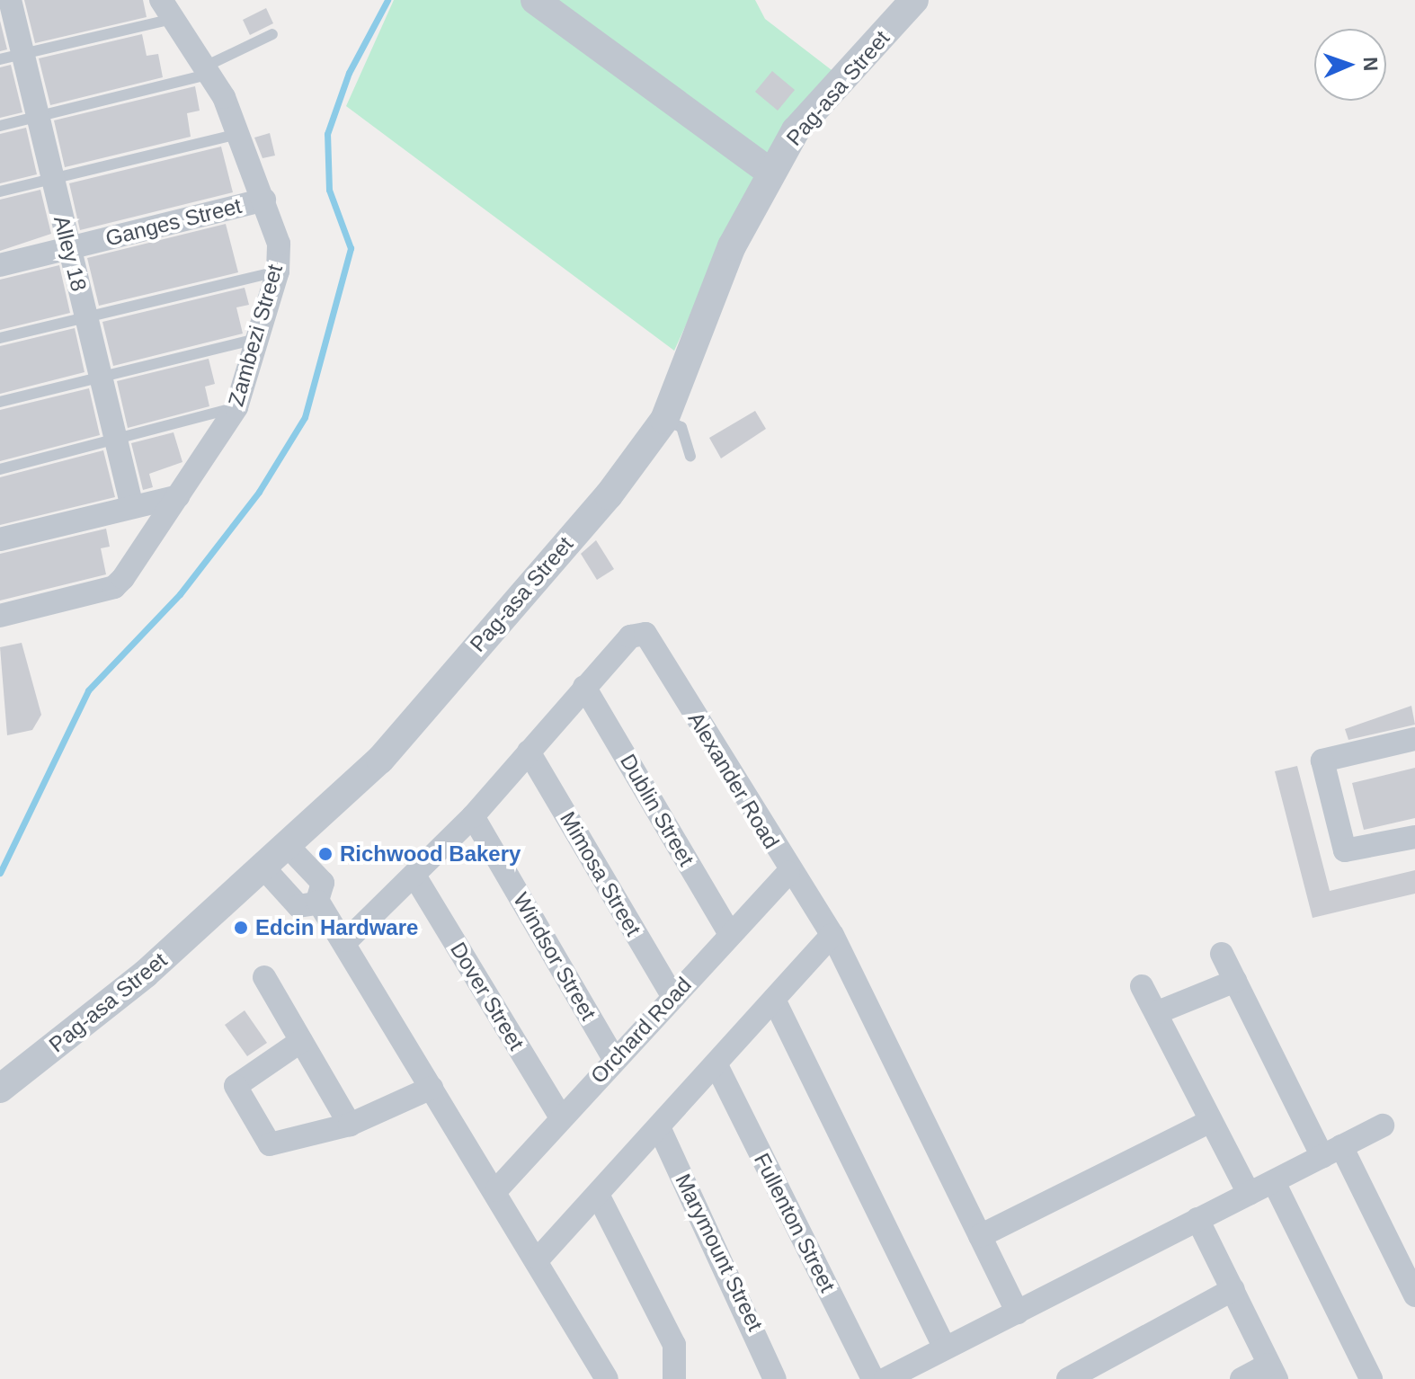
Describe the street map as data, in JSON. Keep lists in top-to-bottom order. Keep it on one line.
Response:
{"streets":{"street":["Pag-asa Street","Ganges Street","Alley 18","Zambezi Street","Alexander Road","Dublin Street","Mimosa Street","Windsor Street","Dover Street","Orchard Road","Fullenton Street","Marymount Street"]},"crossings":[["Ganges Street","Alley 18"],["Ganges Street","Zambezi Street"],["Alexander Road","Dublin Street"],["Alexander Road","Mimosa Street"],["Alexander Road","Windsor Street"],["Alexander Road","Dover Street"],["Alexander Road","Orchard Road"],["Dublin Street","Orchard Road"],["Mimosa Street","Orchard Road"],["Windsor Street","Orchard Road"],["Dover Street","Orchard Road"]],"places":["Richwood Bakery","Edcin Hardware"],"north":"right"}
